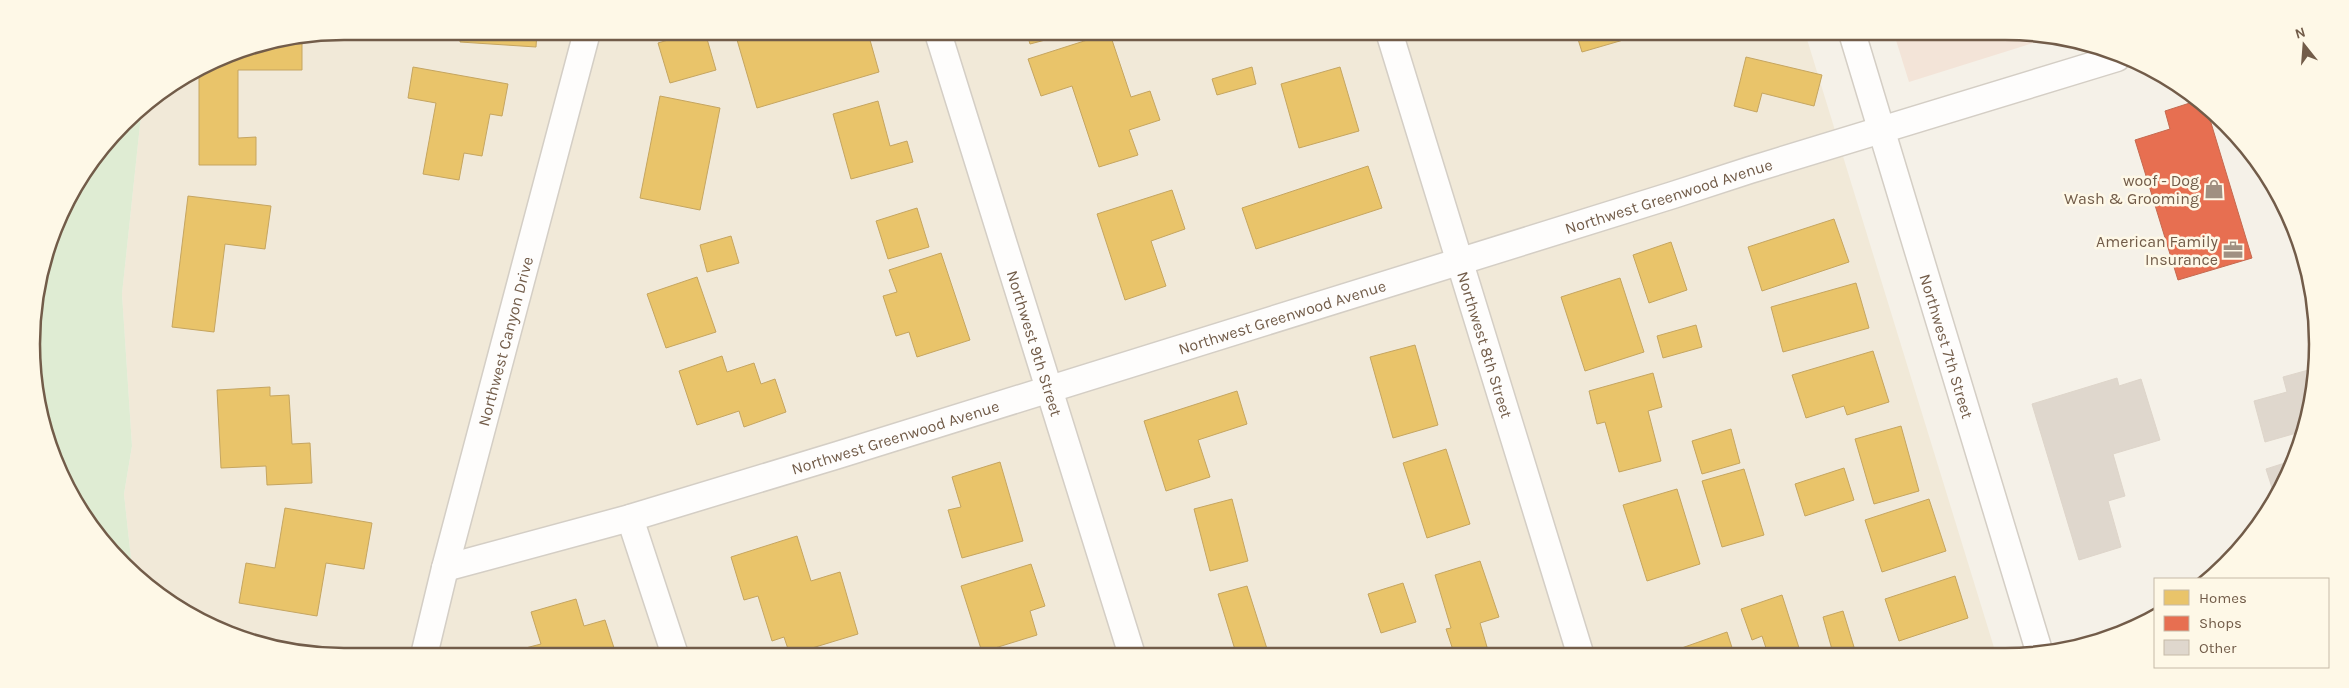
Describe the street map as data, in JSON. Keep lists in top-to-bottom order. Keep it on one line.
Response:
{"streets":{"street":["Northwest Greenwood Avenue","Northwest Canyon Drive","Northwest 9th Street","Northwest 8th Street","Northwest 7th Street"]},"crossings":[["Northwest Greenwood Avenue","Northwest Canyon Drive"],["Northwest Greenwood Avenue","Northwest 9th Street"],["Northwest Greenwood Avenue","Northwest 8th Street"],["Northwest Greenwood Avenue","Northwest 7th Street"]],"places":{"shop":["woof - Dog Wash & Grooming"],"office":["American Family Insurance"]},"legend":["Homes","Shops","Other"],"north":"top"}
